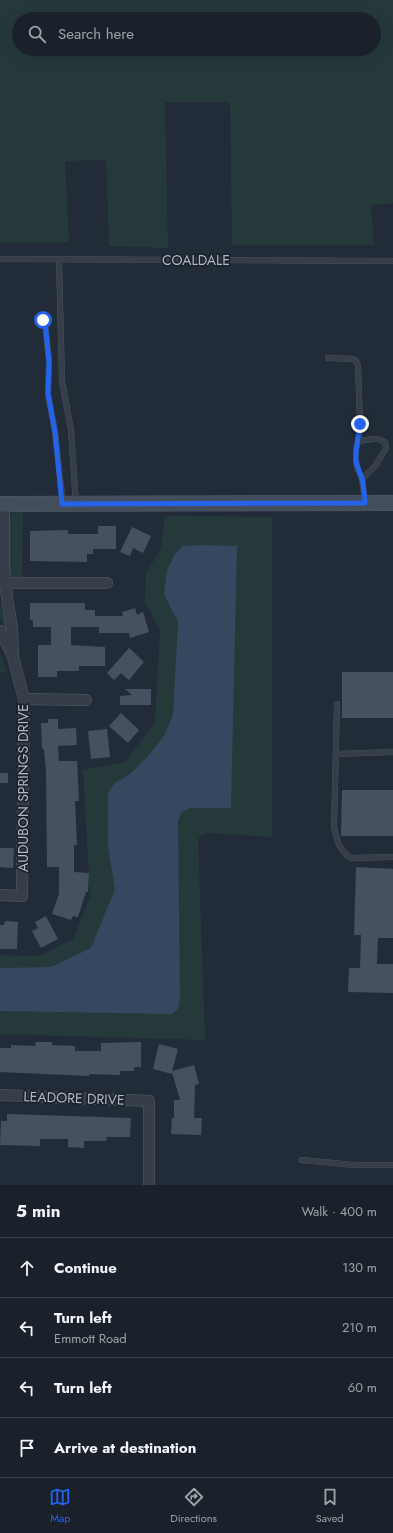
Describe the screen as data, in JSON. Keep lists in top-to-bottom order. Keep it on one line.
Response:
{"streets":{"street":["AUDUBON SPRINGS DRIVE","LEADORE DRIVE"],"lane":["COALDALE"]},"page":{"search":"Search here","heading":["5 min","Walk · 400 m"],"list":[["Continue","130 m"],["Turn left","Emmott Road","210 m"],["Turn left","60 m"],"Arrive at destination"],"nav":["Map","Directions","Saved"]}}
